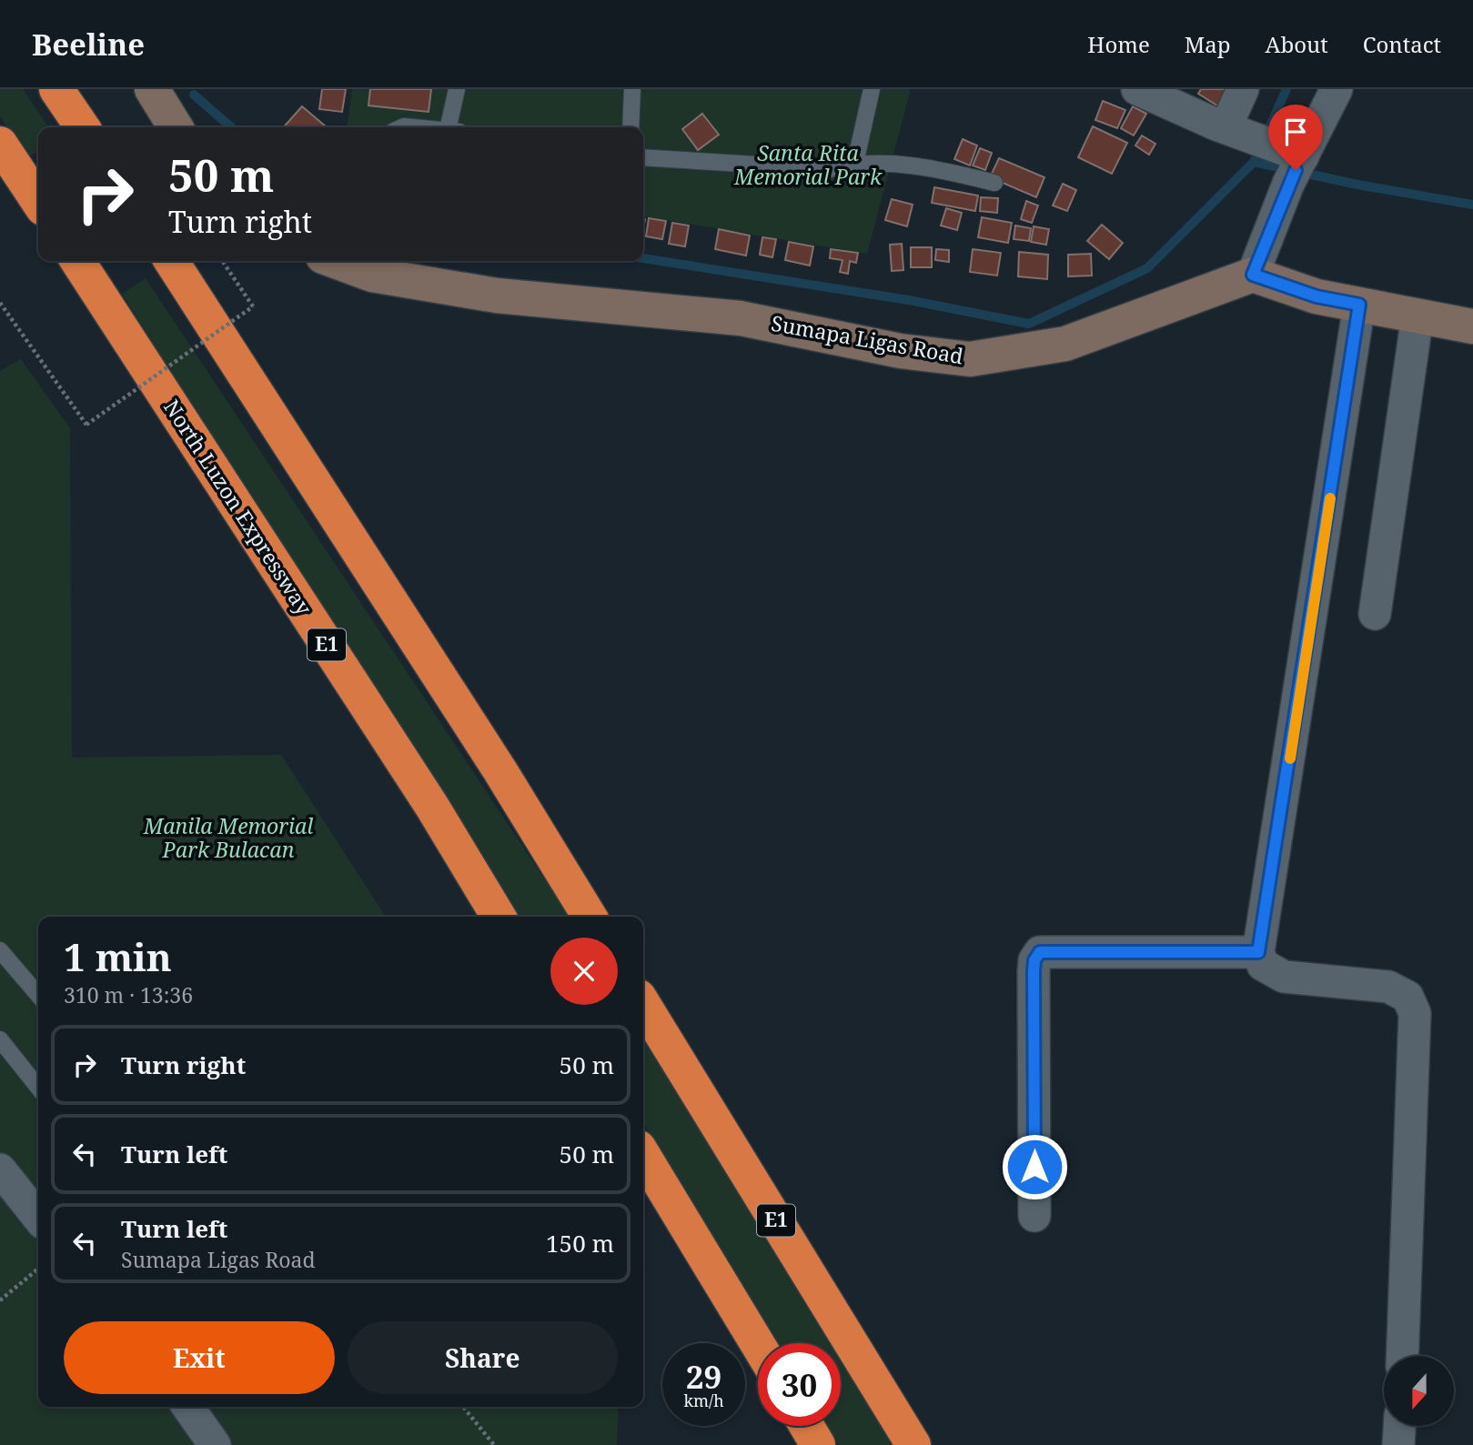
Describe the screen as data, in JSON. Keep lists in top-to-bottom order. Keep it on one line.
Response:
{"streets":{"highway":["North Luzon Expressway","E1"],"main road":["Sumapa Ligas Road"]},"parks":["Santa Rita Memorial Park","Manila Memorial Park Bulacan"],"north":"bottom","page":{"header":"Beeline","nav":["Home","Map","About","Contact"],"turn":["50 m","Turn right"],"heading":["1 min","310 m · 13:36"],"list":[{"name":"Turn right","value":"50 m"},{"name":"Turn left","value":"50 m"},{"name":"Turn left","note":"Sumapa Ligas Road","value":"150 m"}],"buttons":["Exit","Share"],"speed":"29 km/h","limit":"30"}}
